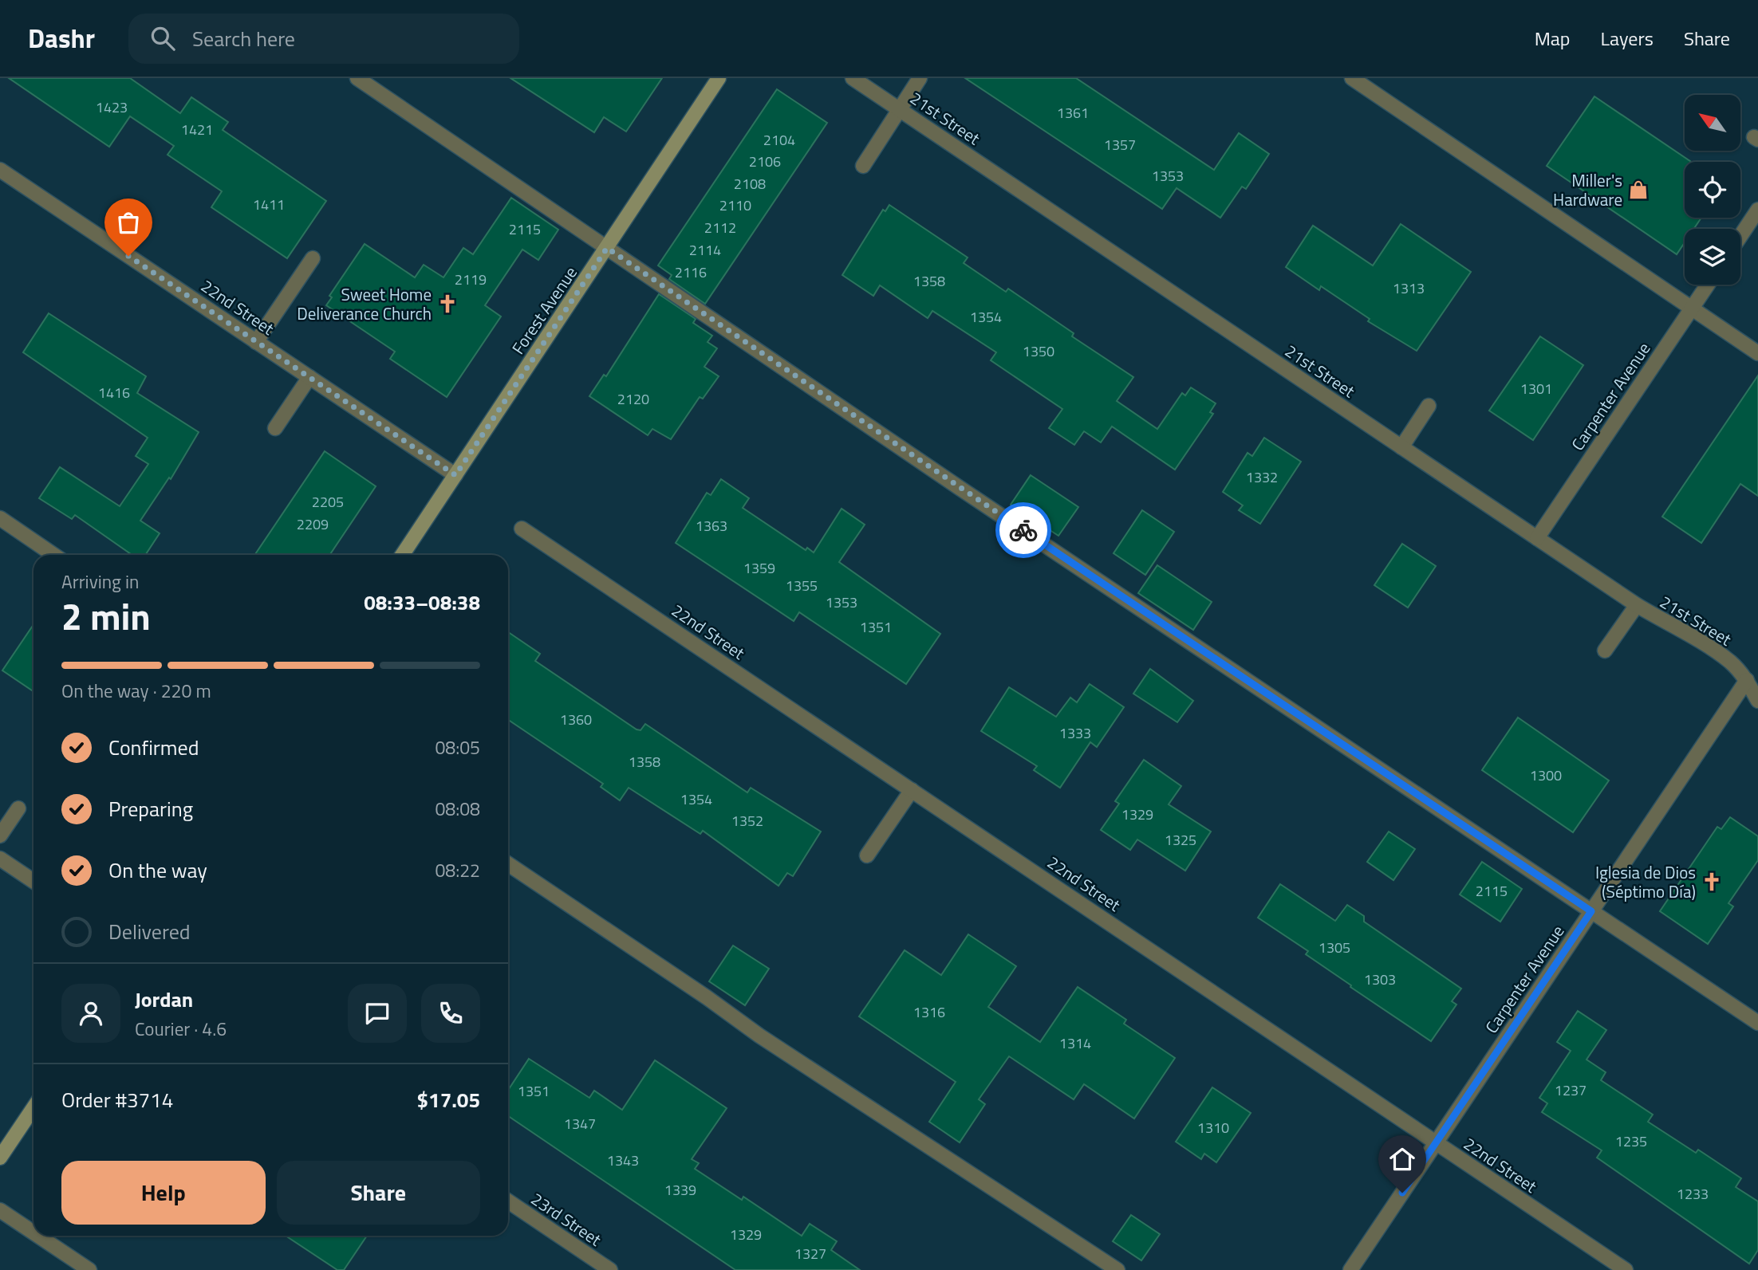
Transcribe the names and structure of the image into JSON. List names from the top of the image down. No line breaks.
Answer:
{"streets":{"main road":["Forest Avenue"],"street":["21st Street","22nd Street","Carpenter Avenue","23rd Street"]},"crossings":[["21st Street","Carpenter Avenue"],["22nd Street","Forest Avenue"],["22nd Street","Carpenter Avenue"]],"places":{"shop":["Miller's Hardware"],"church":["Sweet Home Deliverance Church","Iglesia de Dios (Séptimo Día)"]},"house_numbers":["1423","1361","1421","2104","1357","2106","1353","2108","1411","2110","2112","2115","2114","2116","2119","1358","1313","1354","1350","1301","1416","2120","1332","2205","2209","1363","1359","1355","1353","1351","1360","1333","1358","1300","1354","1329","1352","1325","2115","1305","1303","1316","1314","1237","1351","1347","1310","1235","1343","1339","1233","1329","1327"],"north":"top left","page":{"header":"Dashr","search":"Search here","nav":["Map","Layers","Share"],"heading":["2 min","Arriving in","08:33–08:38"],"panel":["Jordan","Courier · 4.6","Order #3714","$17.05"],"bar":"On the way · 220 m","list":[["Confirmed","08:05"],["Preparing","08:08"],["On the way","08:22"],"Delivered"],"buttons":["Help","Share"]}}
